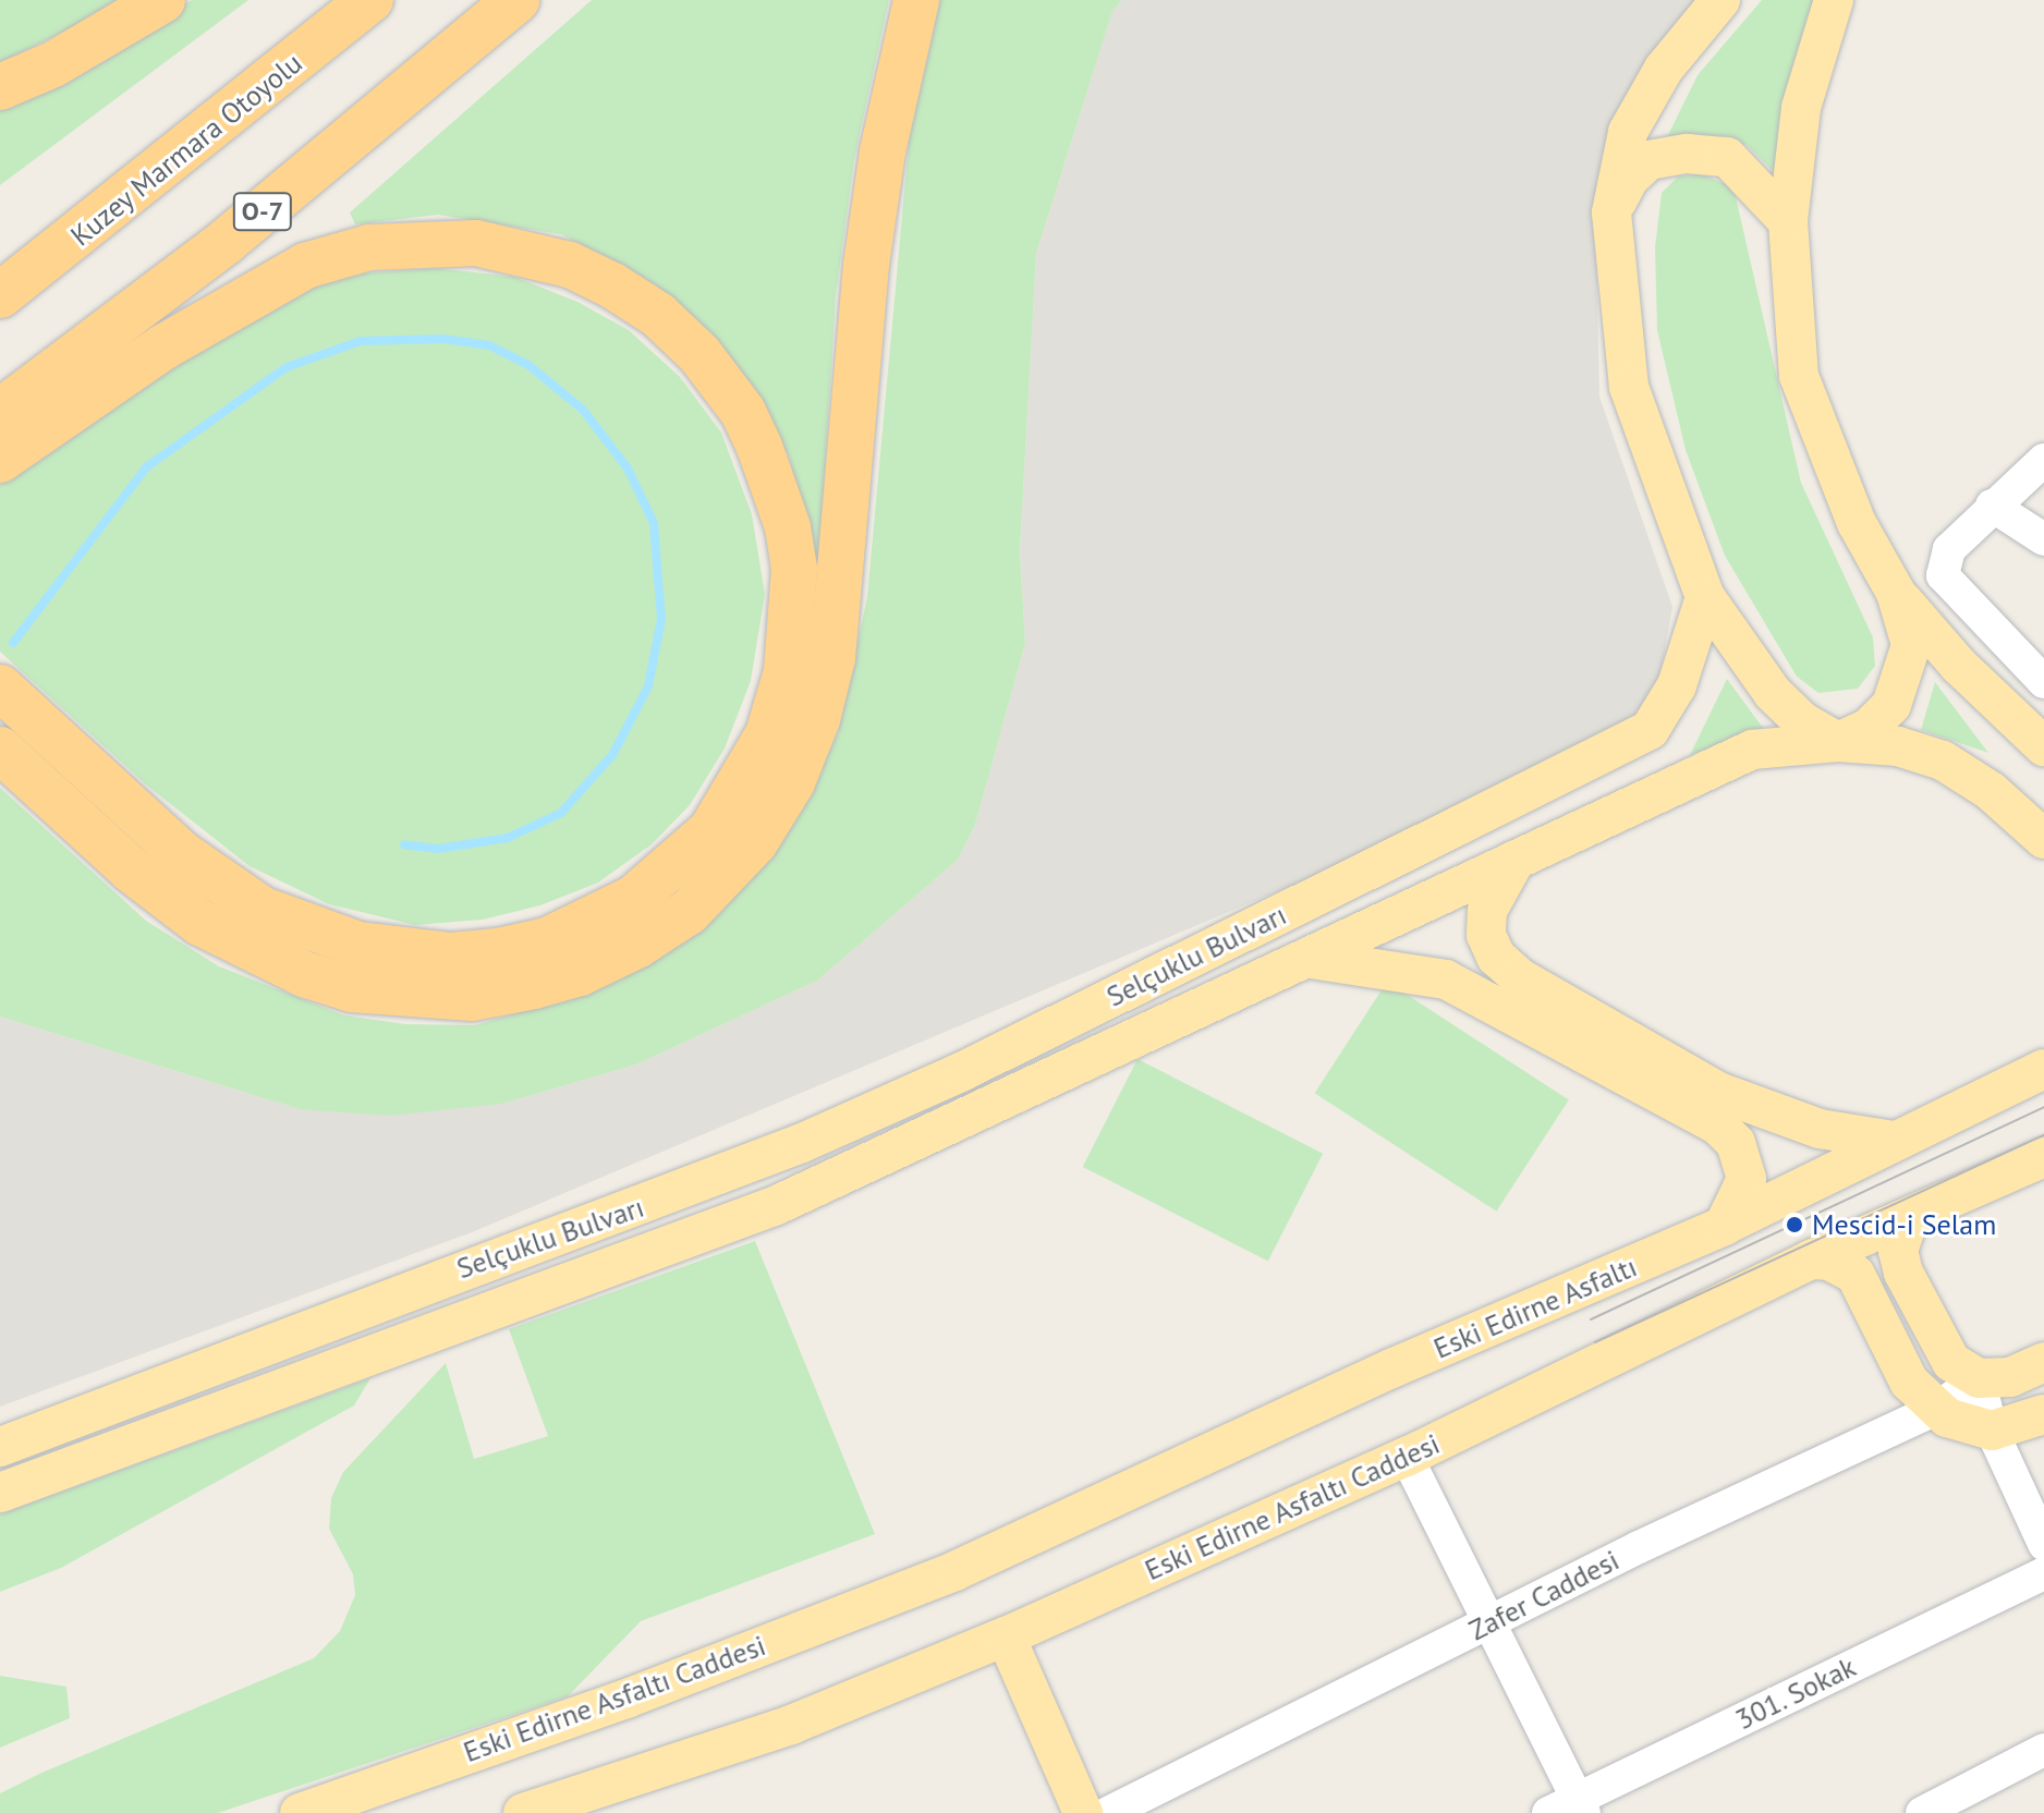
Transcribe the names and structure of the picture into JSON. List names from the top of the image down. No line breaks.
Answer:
{"streets":{"highway":["Kuzey Marmara Otoyolu","O-7"],"main road":["Selçuklu Bulvarı","Eski Edirne Asfaltı","Eski Edirne Asfaltı Caddesi"],"street":["Zafer Caddesi","301. Sokak"]},"crossings":[["Eski Edirne Asfaltı","Eski Edirne Asfaltı Caddesi"]],"places":["Mescid-i Selam"]}
